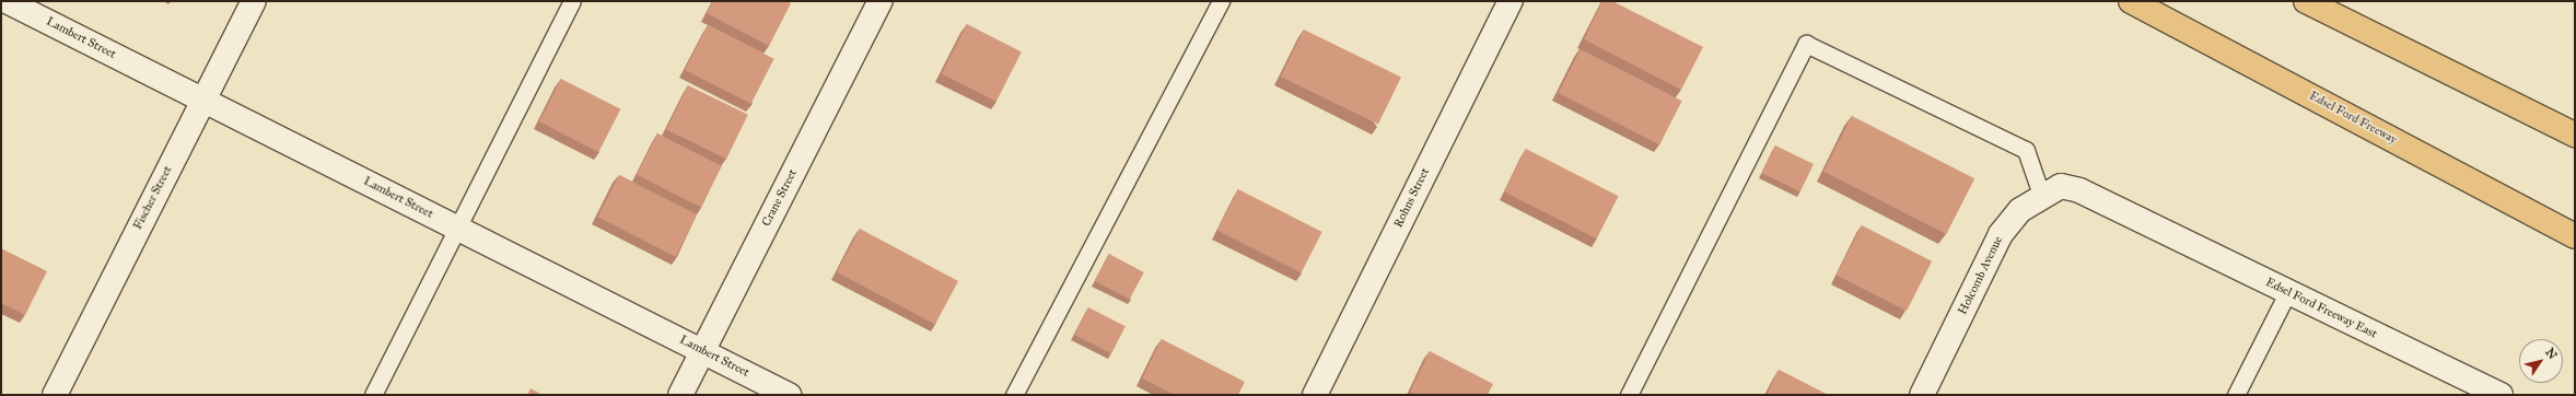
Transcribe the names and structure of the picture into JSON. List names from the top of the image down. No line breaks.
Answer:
{"streets":{"highway":["Edsel Ford Freeway"],"street":["Lambert Street","Fischer Street","Crane Street","Rohns Street","Holcomb Avenue","Edsel Ford Freeway East"]},"crossings":[["Lambert Street","Fischer Street"],["Lambert Street","Crane Street"],["Holcomb Avenue","Edsel Ford Freeway East"]],"north":"top right"}
